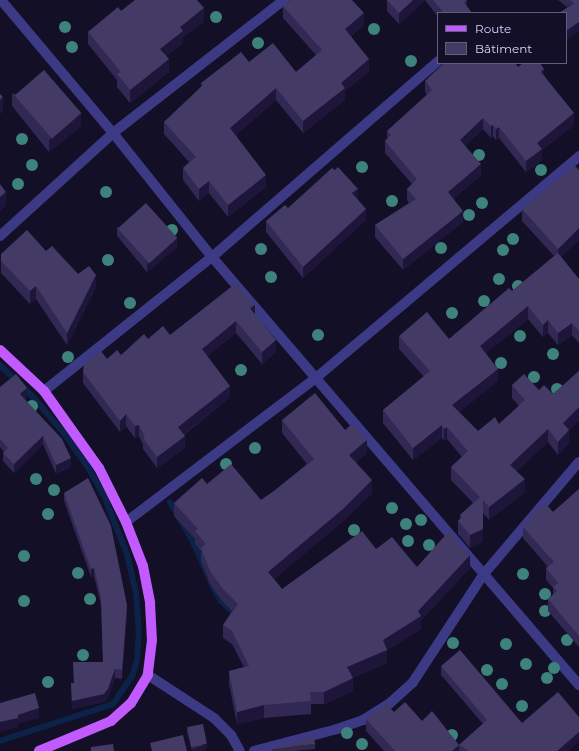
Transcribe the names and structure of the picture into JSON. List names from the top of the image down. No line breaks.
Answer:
{"legend":["Route","Bâtiment"]}
